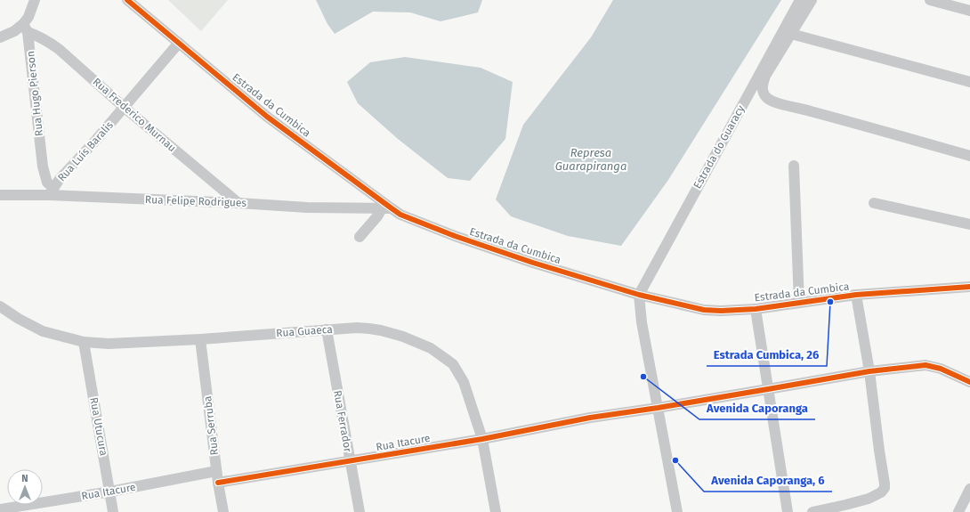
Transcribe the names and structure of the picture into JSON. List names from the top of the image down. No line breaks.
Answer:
{"streets":{"street":["Rua Hugo Pierson","Estrada da Cumbica","Rua Frederico Murnau","Estrada do Guaracy","Rua Luís Baralis","Rua Felipe Rodrigues","Rua Guaeca","Rua Ferrador","Rua Serruba","Rua Utucura","Rua Itacure"]},"crossings":[["Rua Hugo Pierson","Rua Frederico Murnau"],["Rua Hugo Pierson","Rua Luís Baralis"],["Rua Hugo Pierson","Rua Felipe Rodrigues"],["Estrada da Cumbica","Estrada do Guaracy"],["Estrada da Cumbica","Rua Luís Baralis"],["Estrada da Cumbica","Rua Felipe Rodrigues"],["Rua Frederico Murnau","Rua Luís Baralis"],["Rua Frederico Murnau","Rua Felipe Rodrigues"],["Rua Luís Baralis","Rua Felipe Rodrigues"],["Rua Guaeca","Rua Ferrador"],["Rua Guaeca","Rua Serruba"],["Rua Guaeca","Rua Utucura"],["Rua Guaeca","Rua Itacure"],["Rua Ferrador","Rua Itacure"],["Rua Serruba","Rua Itacure"],["Rua Utucura","Rua Itacure"]],"water":["Represa Guarapiranga"],"places":["Estrada Cumbica, 26","Avenida Caporanga","Avenida Caporanga, 6"],"north":"top"}
